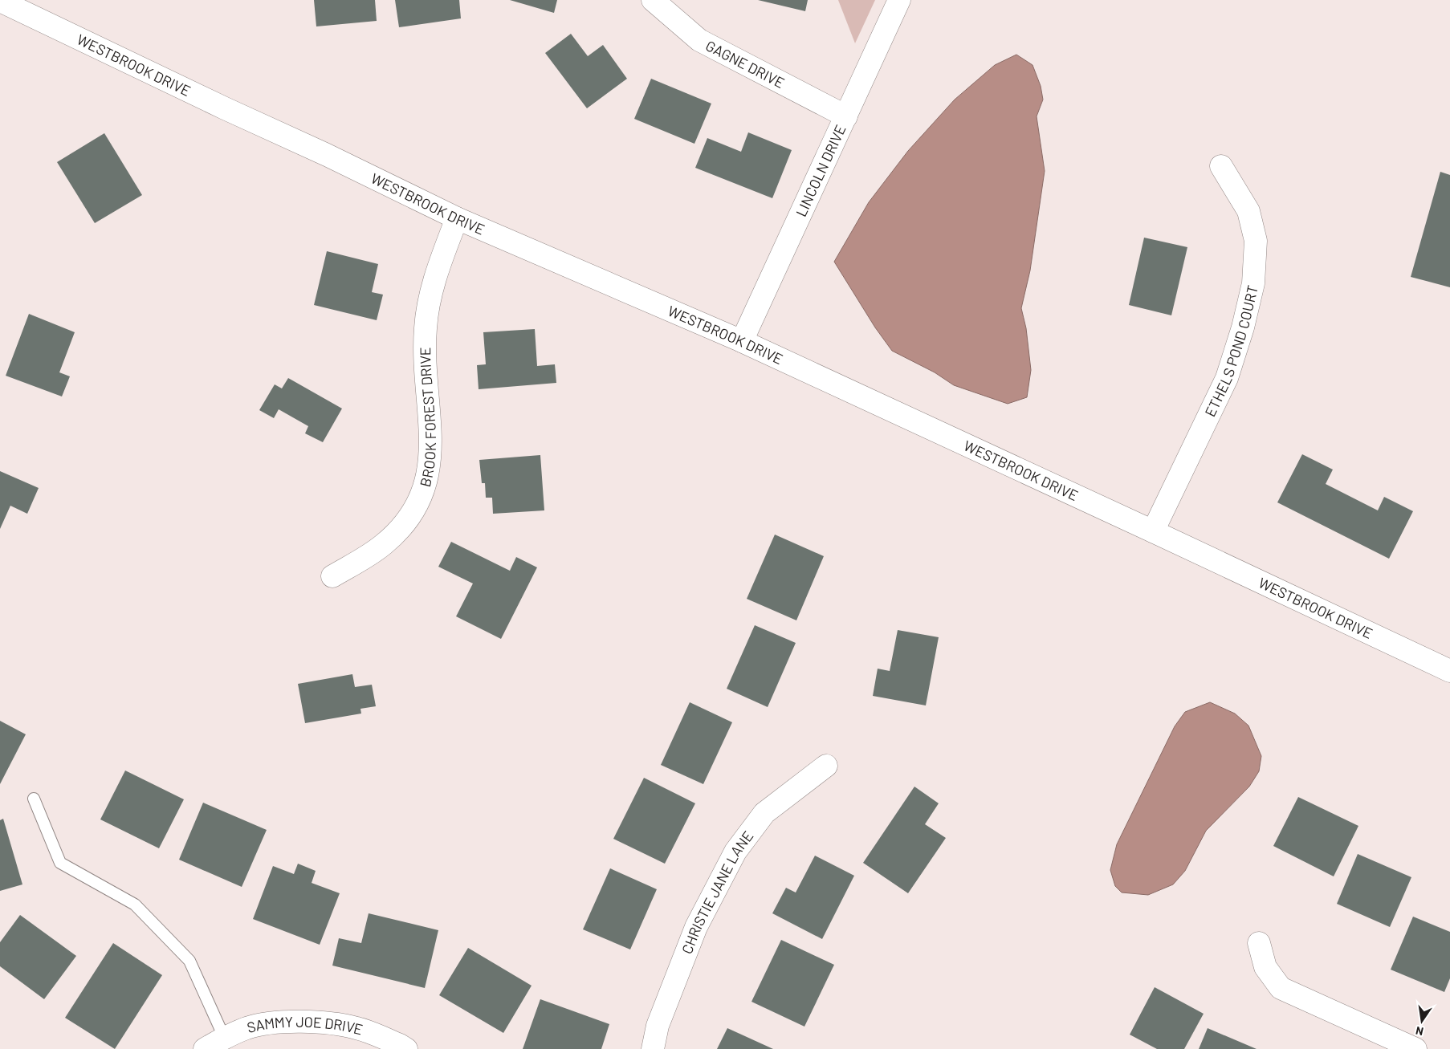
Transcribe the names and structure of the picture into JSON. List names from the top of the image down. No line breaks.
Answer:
{"streets":{"street":["GAGNE DRIVE","WESTBROOK DRIVE","LINCOLN DRIVE","ETHELS POND COURT","BROOK FOREST DRIVE","CHRISTIE JANE LANE","SAMMY JOE DRIVE"]},"crossings":[["GAGNE DRIVE","LINCOLN DRIVE"],["WESTBROOK DRIVE","LINCOLN DRIVE"],["WESTBROOK DRIVE","ETHELS POND COURT"],["WESTBROOK DRIVE","BROOK FOREST DRIVE"]],"north":"bottom"}
